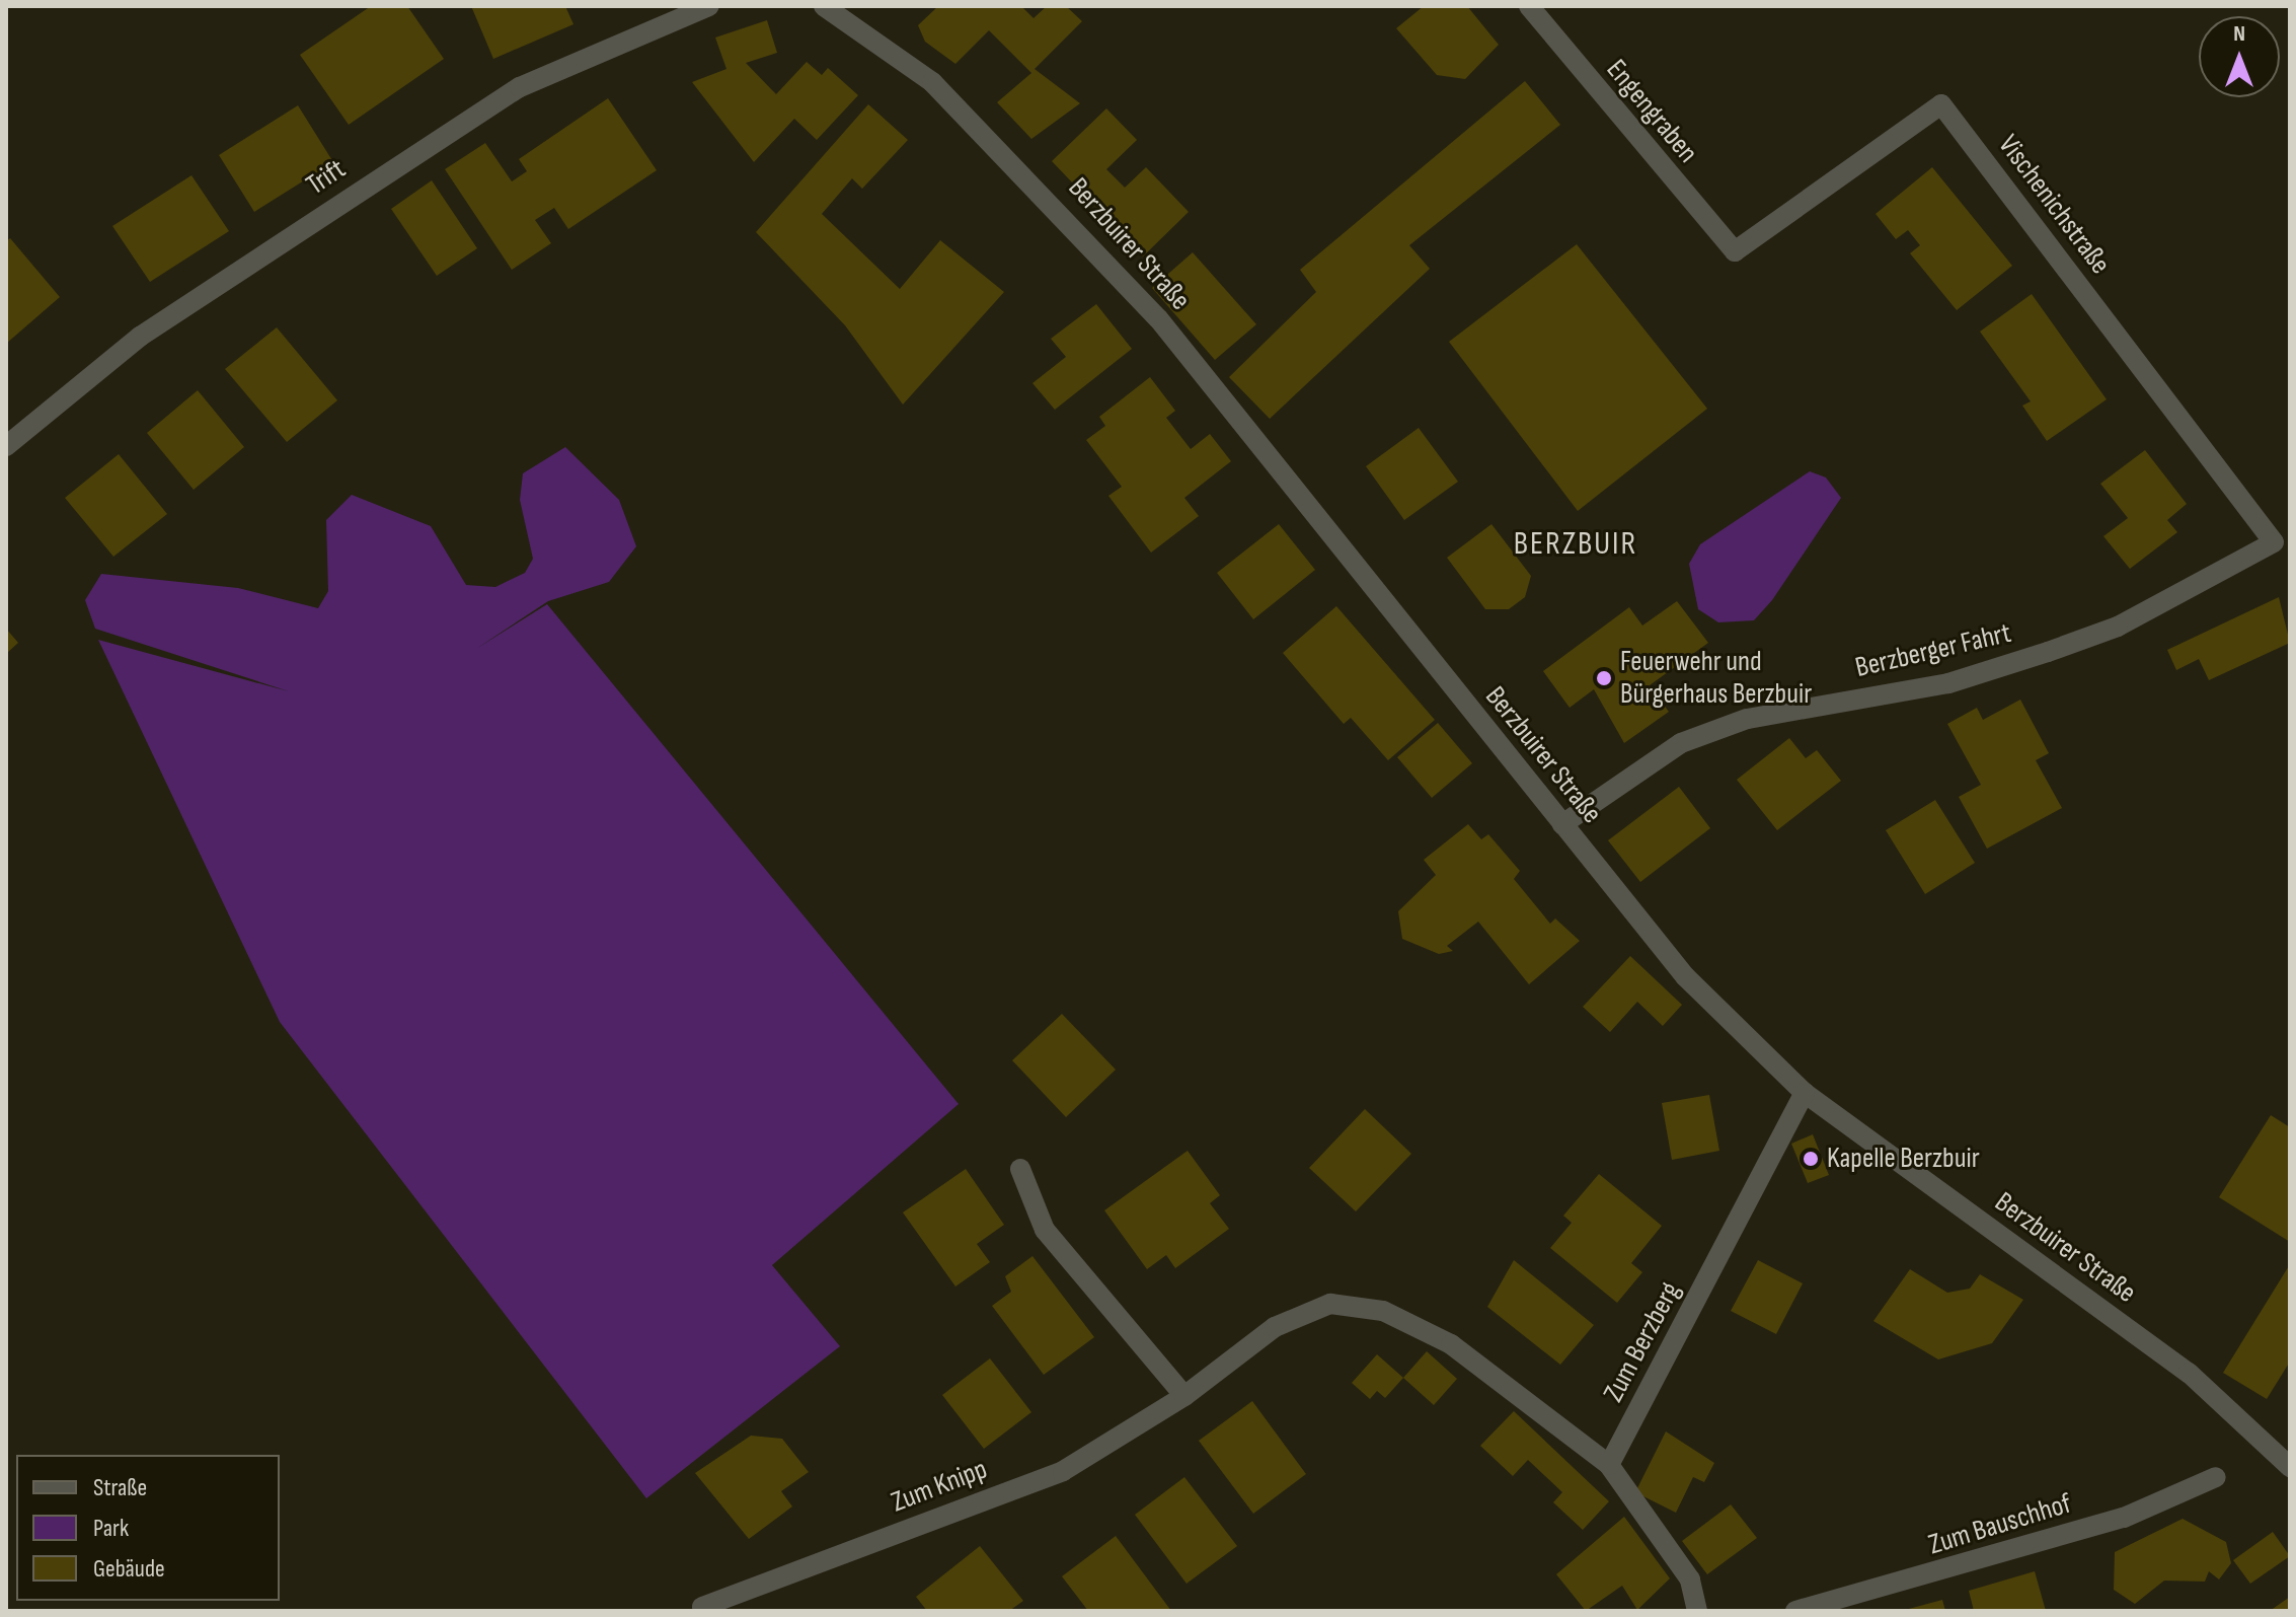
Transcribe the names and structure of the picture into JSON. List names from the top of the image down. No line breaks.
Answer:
{"streets":{"street":["Engengraben","Trift","Vischenichstraße","Berzbuirer Straße","Berzberger Fahrt","Zum Berzberg","Zum Knipp","Zum Bauschhof"]},"crossings":[["Engengraben","Vischenichstraße"],["Vischenichstraße","Berzberger Fahrt"],["Berzbuirer Straße","Berzberger Fahrt"],["Berzbuirer Straße","Zum Berzberg"],["Zum Berzberg","Zum Knipp"]],"districts":["BERZBUIR"],"places":["Feuerwehr und Bürgerhaus Berzbuir","Kapelle Berzbuir"],"legend":["Straße","Park","Gebäude"],"north":"top"}
